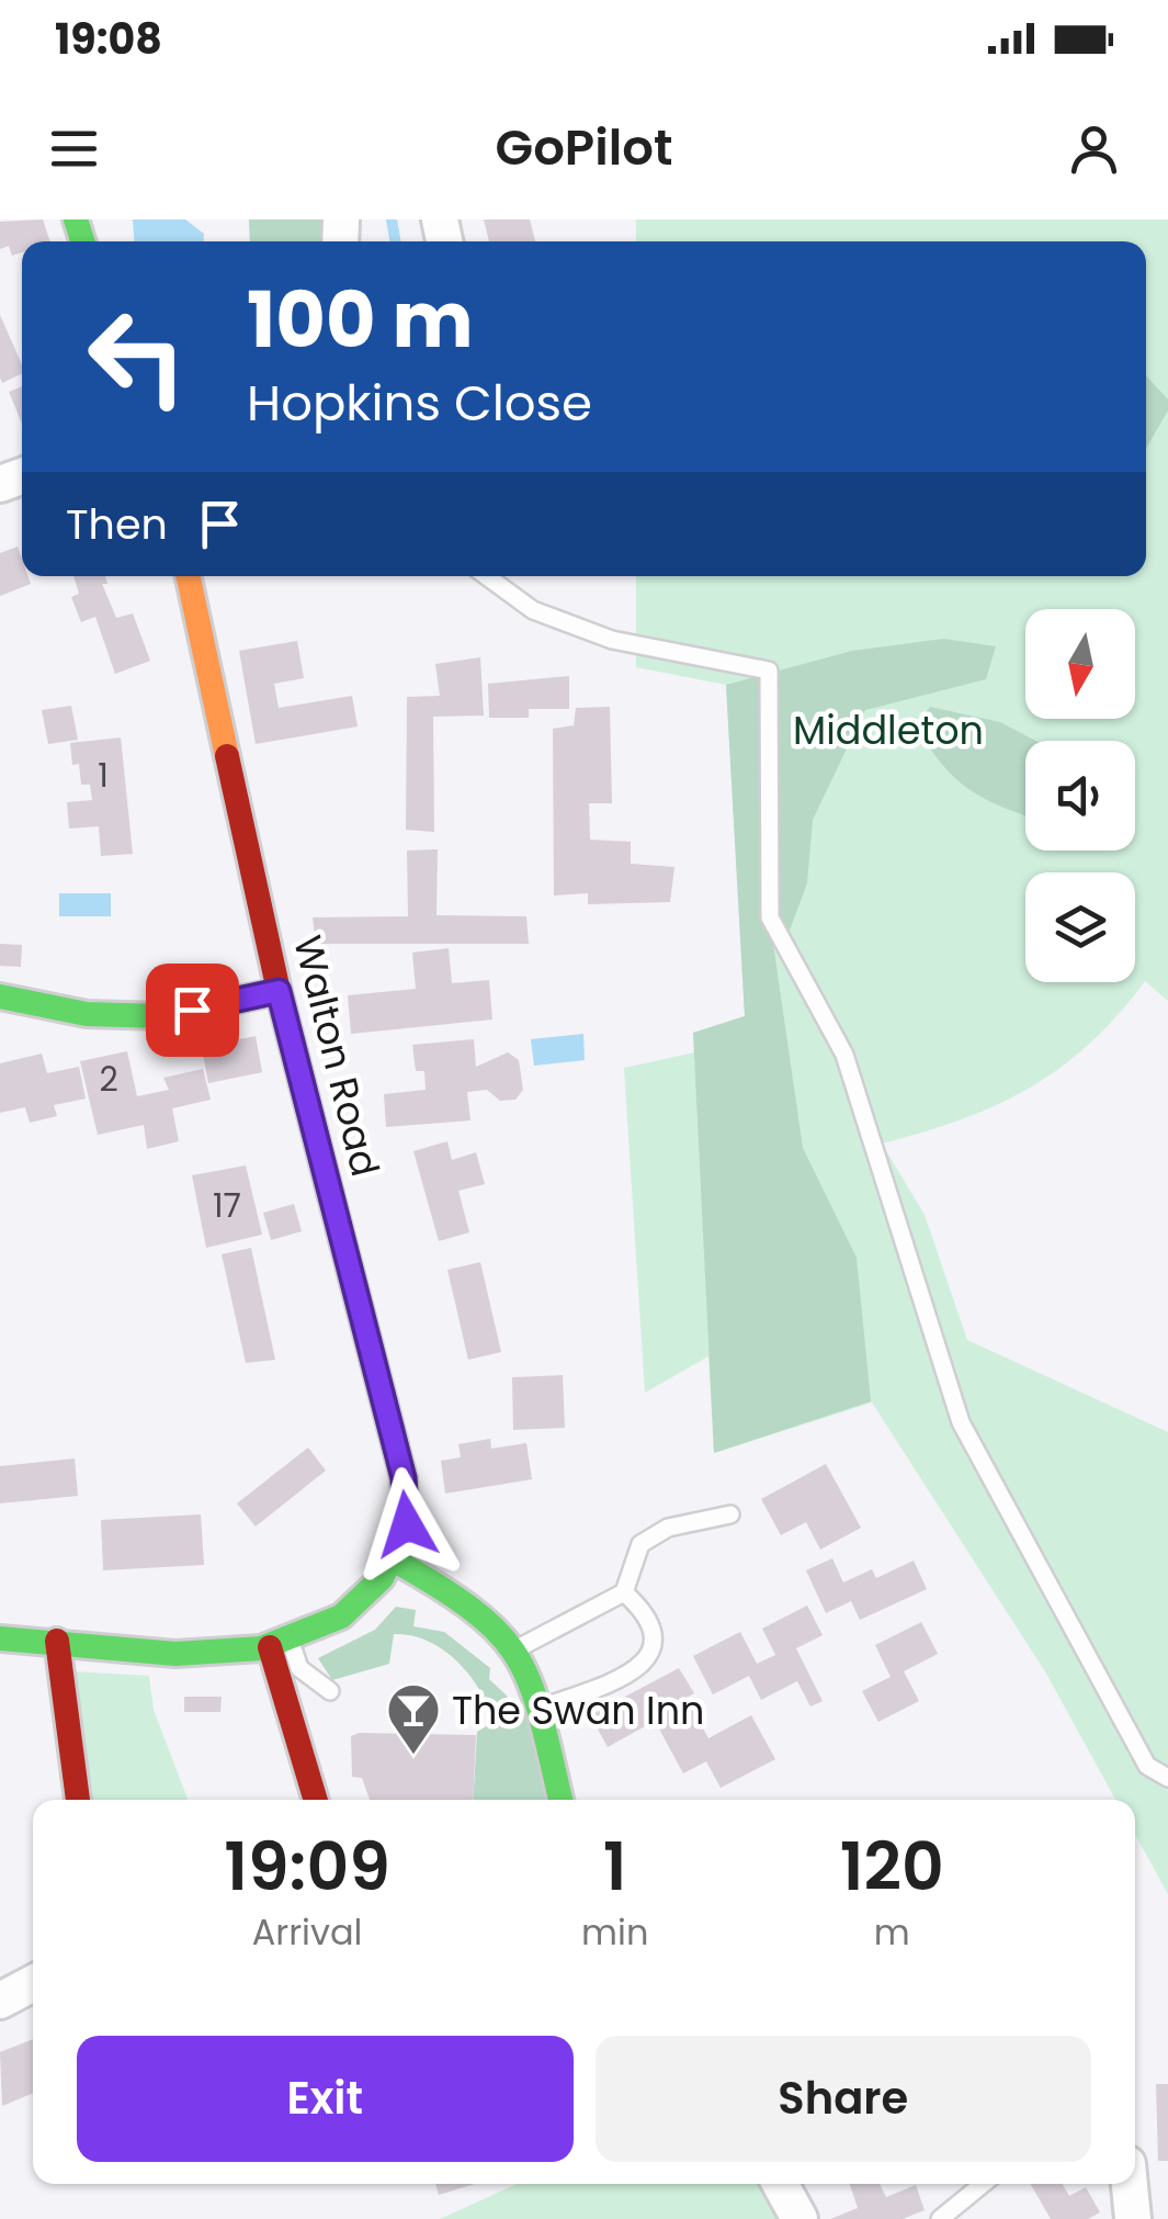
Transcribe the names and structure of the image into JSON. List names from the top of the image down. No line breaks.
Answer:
{"streets":{"street":["Walton Road"]},"parks":["Middleton"],"places":{"bar":["The Swan Inn"]},"house_numbers":["1","2","17"],"north":"bottom","page":{"status":"19:08","header":"GoPilot","turn":["100 m","Hopkins Close"],"then":"Then","eta":["19:09","Arrival","1","min","120","m"],"buttons":["Exit","Share"]}}
